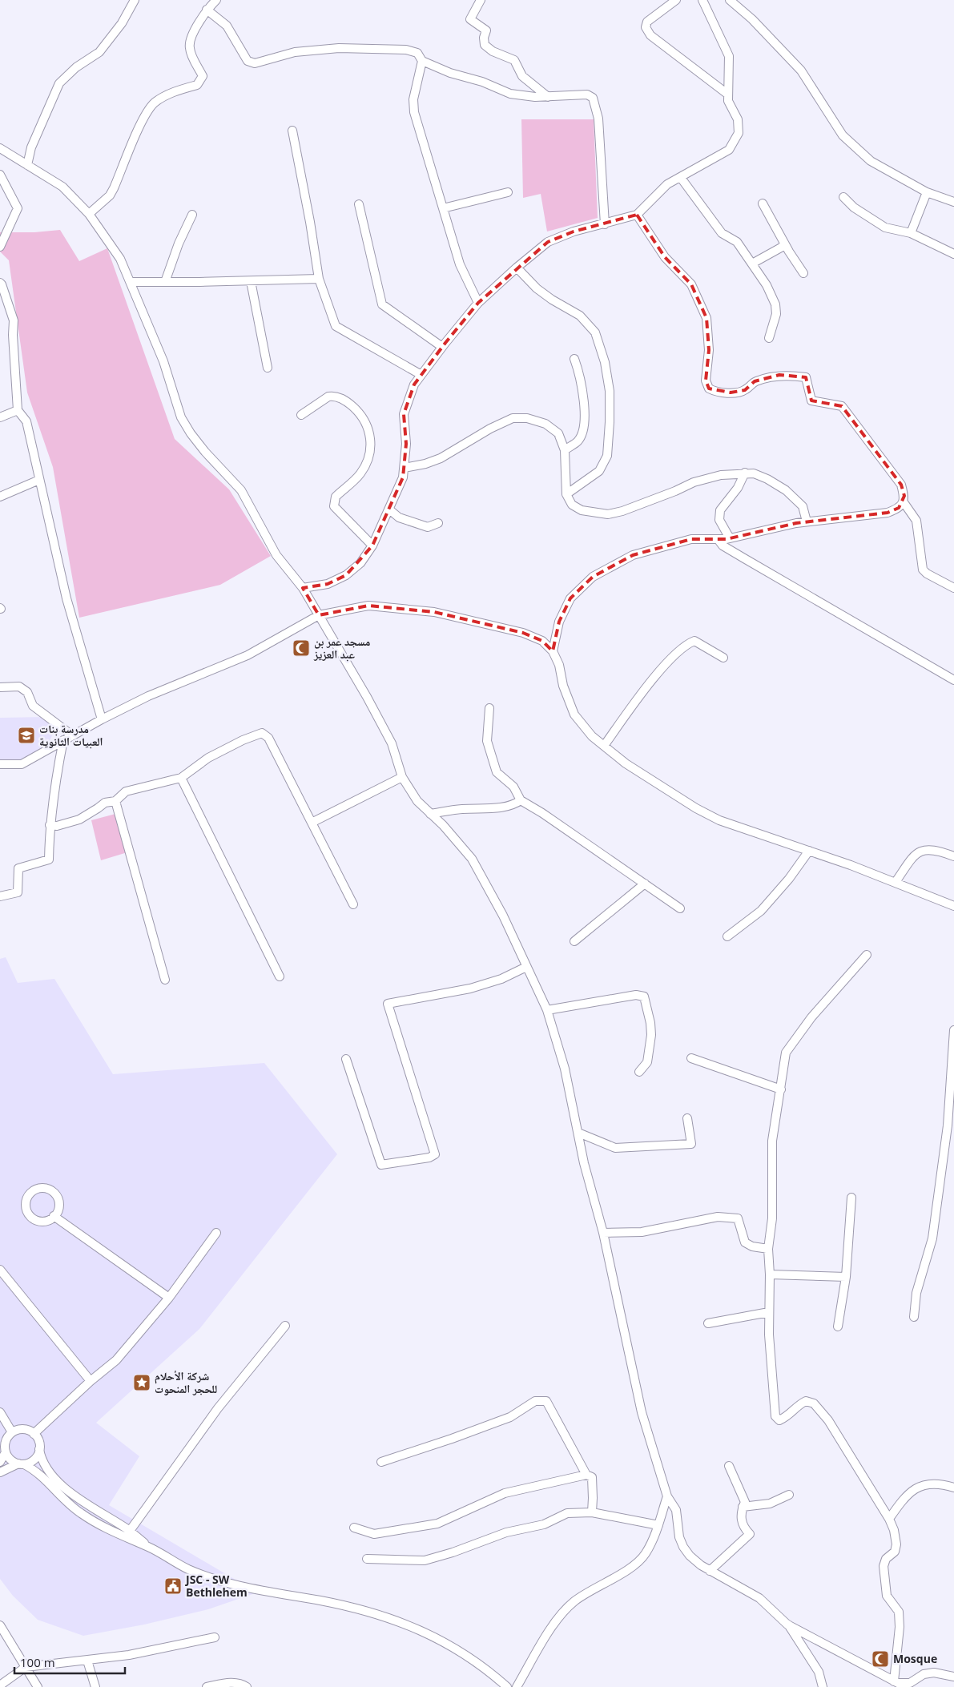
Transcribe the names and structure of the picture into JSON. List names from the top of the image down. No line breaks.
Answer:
{"places":{"mosque":["مسجد عمر بن عبد العزيز","Mosque"],"school or university":["مدرسة بنات العبيات الثانوية"],"place":["شركة الأحلام للحجر المنحوت"],"public building":["JSC - SW Bethlehem"]},"scale_bar":"100 m"}
